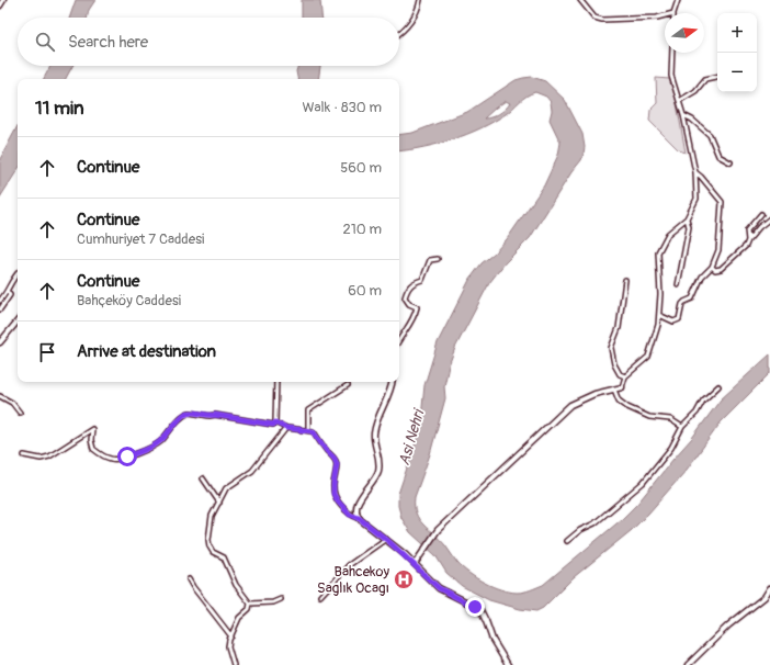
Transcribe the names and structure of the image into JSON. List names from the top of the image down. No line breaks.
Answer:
{"water":["Asi Nehri"],"places":{"hospital":["Bahcekoy Saglık Ocagı"]},"north":"right","page":{"map_buttons":["+","−"],"search":"Search here","heading":["11 min","Walk · 830 m"],"list":[["Continue","560 m"],["Continue","Cumhuriyet 7 Caddesi","210 m"],["Continue","Bahçeköy Caddesi","60 m"],"Arrive at destination"]}}
